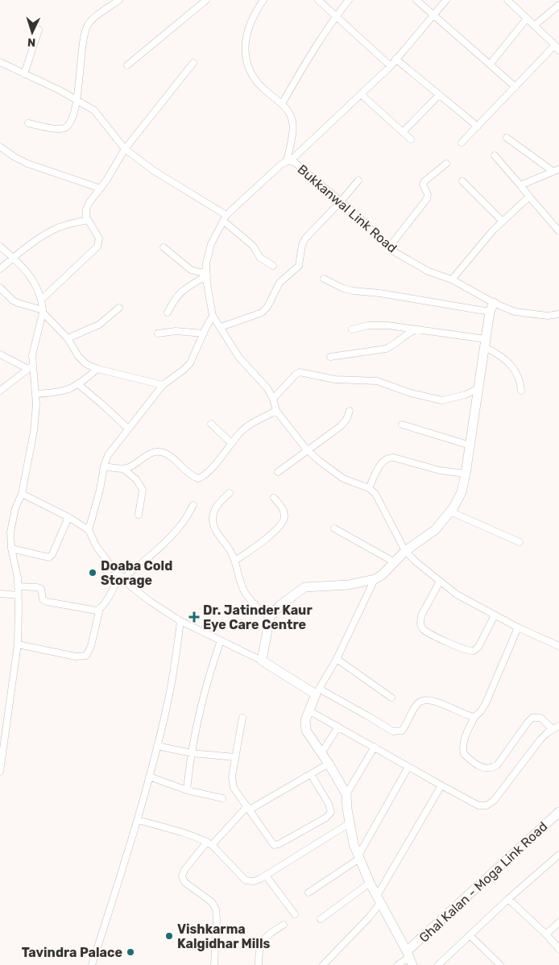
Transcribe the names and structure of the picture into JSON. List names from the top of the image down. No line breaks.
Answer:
{"streets":{"street":["Bukkanwal Link Road","Ghal Kalan - Moga Link Road"]},"places":{"other":["Doaba Cold Storage","Vishkarma Kalgidhar Mills","Tavindra Palace"],"health":["Dr. Jatinder Kaur Eye Care Centre"]},"north":"bottom"}
